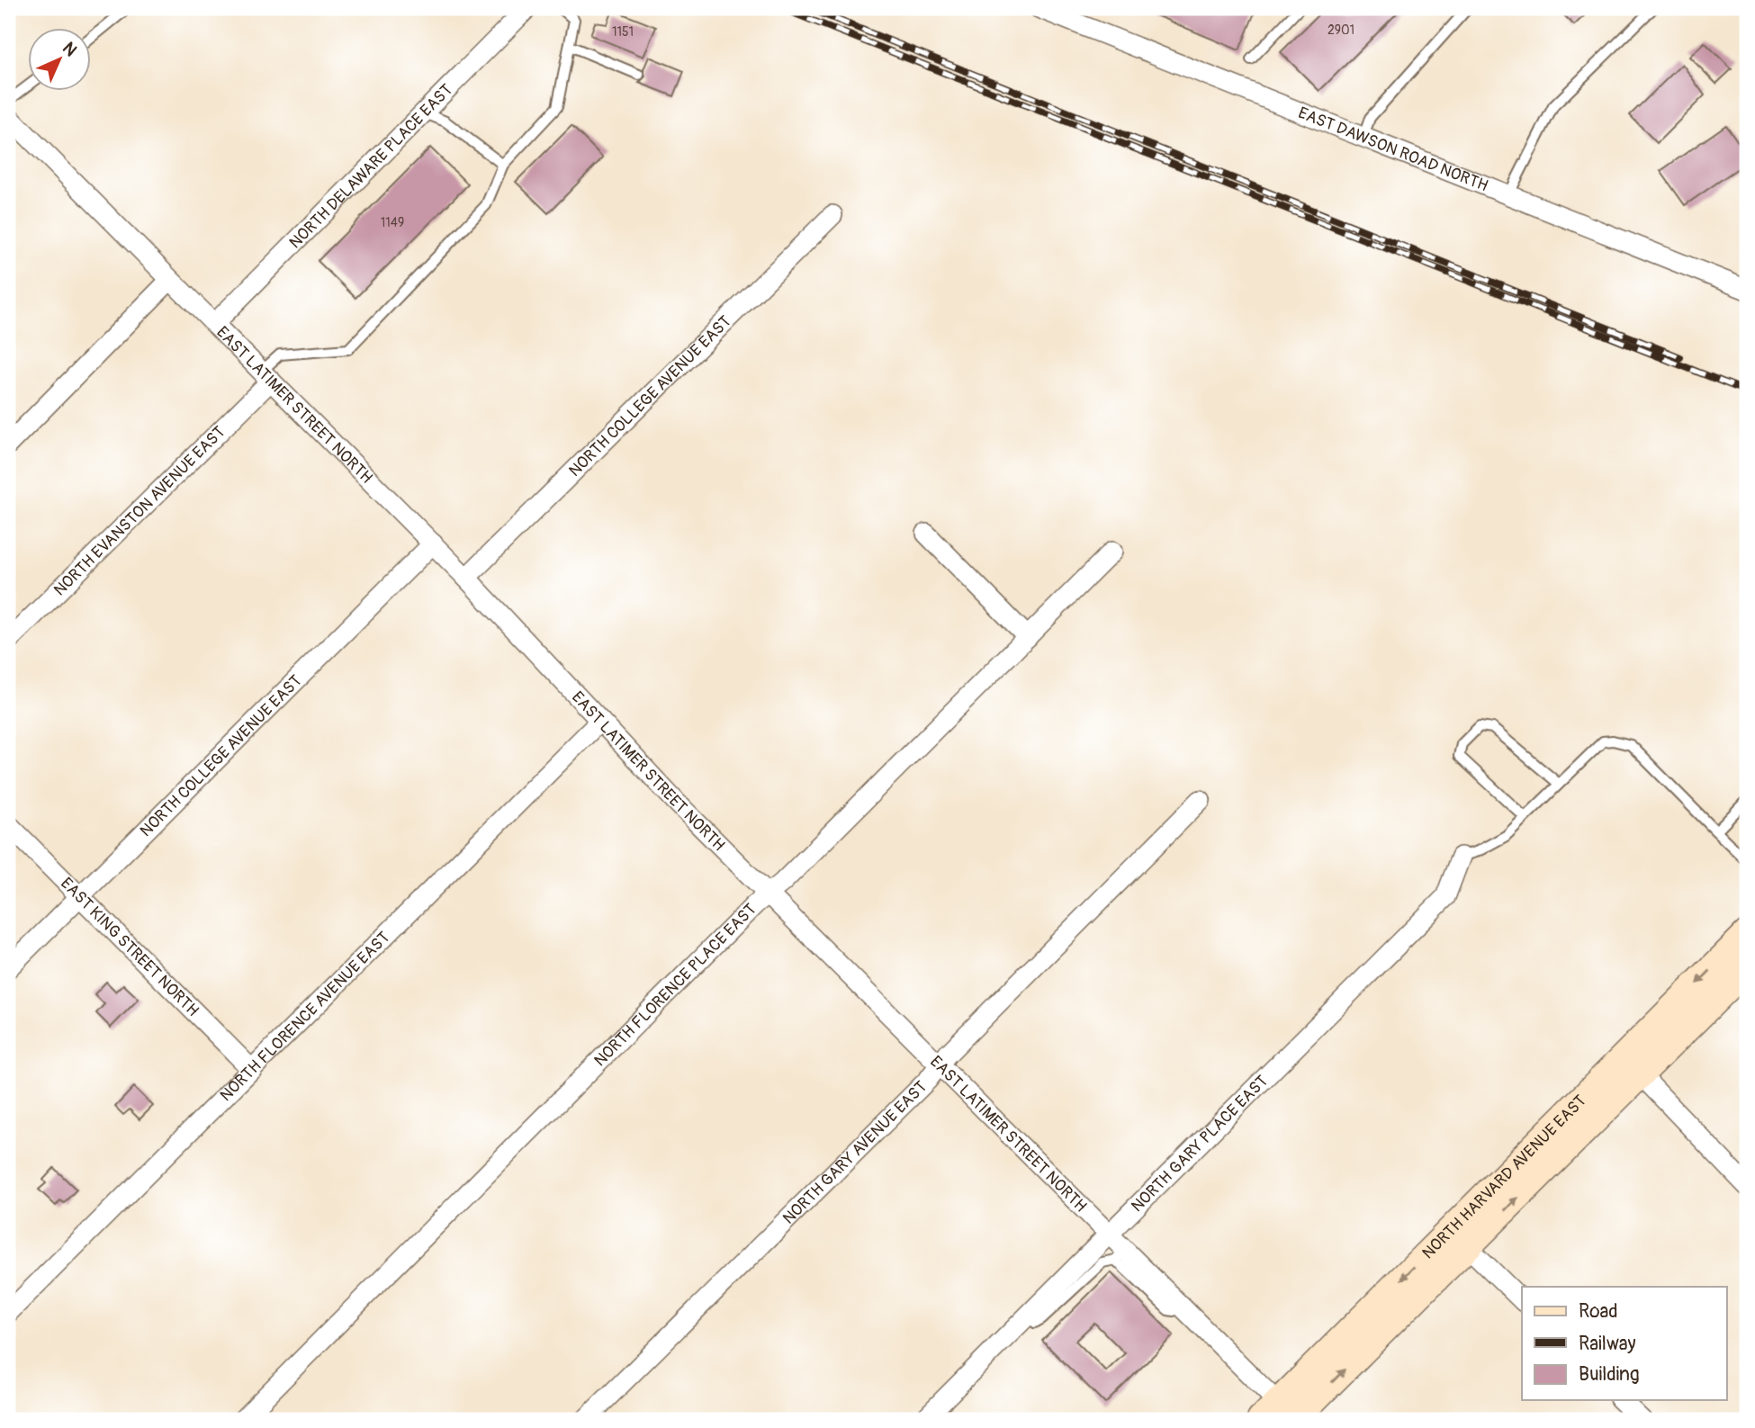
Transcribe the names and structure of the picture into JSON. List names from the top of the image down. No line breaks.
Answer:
{"streets":{"main road":["NORTH HARVARD AVENUE EAST"],"street":["EAST DAWSON ROAD NORTH","NORTH DELAWARE PLACE EAST","NORTH COLLEGE AVENUE EAST","EAST LATIMER STREET NORTH","NORTH EVANSTON AVENUE EAST","EAST KING STREET NORTH","NORTH FLORENCE PLACE EAST","NORTH FLORENCE AVENUE EAST","NORTH GARY PLACE EAST","NORTH GARY AVENUE EAST"]},"crossings":[["NORTH DELAWARE PLACE EAST","EAST LATIMER STREET NORTH"],["NORTH COLLEGE AVENUE EAST","EAST LATIMER STREET NORTH"],["NORTH COLLEGE AVENUE EAST","EAST KING STREET NORTH"],["EAST LATIMER STREET NORTH","NORTH EVANSTON AVENUE EAST"],["EAST LATIMER STREET NORTH","NORTH FLORENCE PLACE EAST"],["EAST LATIMER STREET NORTH","NORTH FLORENCE AVENUE EAST"],["EAST LATIMER STREET NORTH","NORTH GARY PLACE EAST"],["EAST LATIMER STREET NORTH","NORTH GARY AVENUE EAST"],["EAST LATIMER STREET NORTH","NORTH HARVARD AVENUE EAST"],["EAST KING STREET NORTH","NORTH FLORENCE AVENUE EAST"]],"house_numbers":["2901","1151","1149"],"legend":["Road","Railway","Building"],"north":"top right"}
